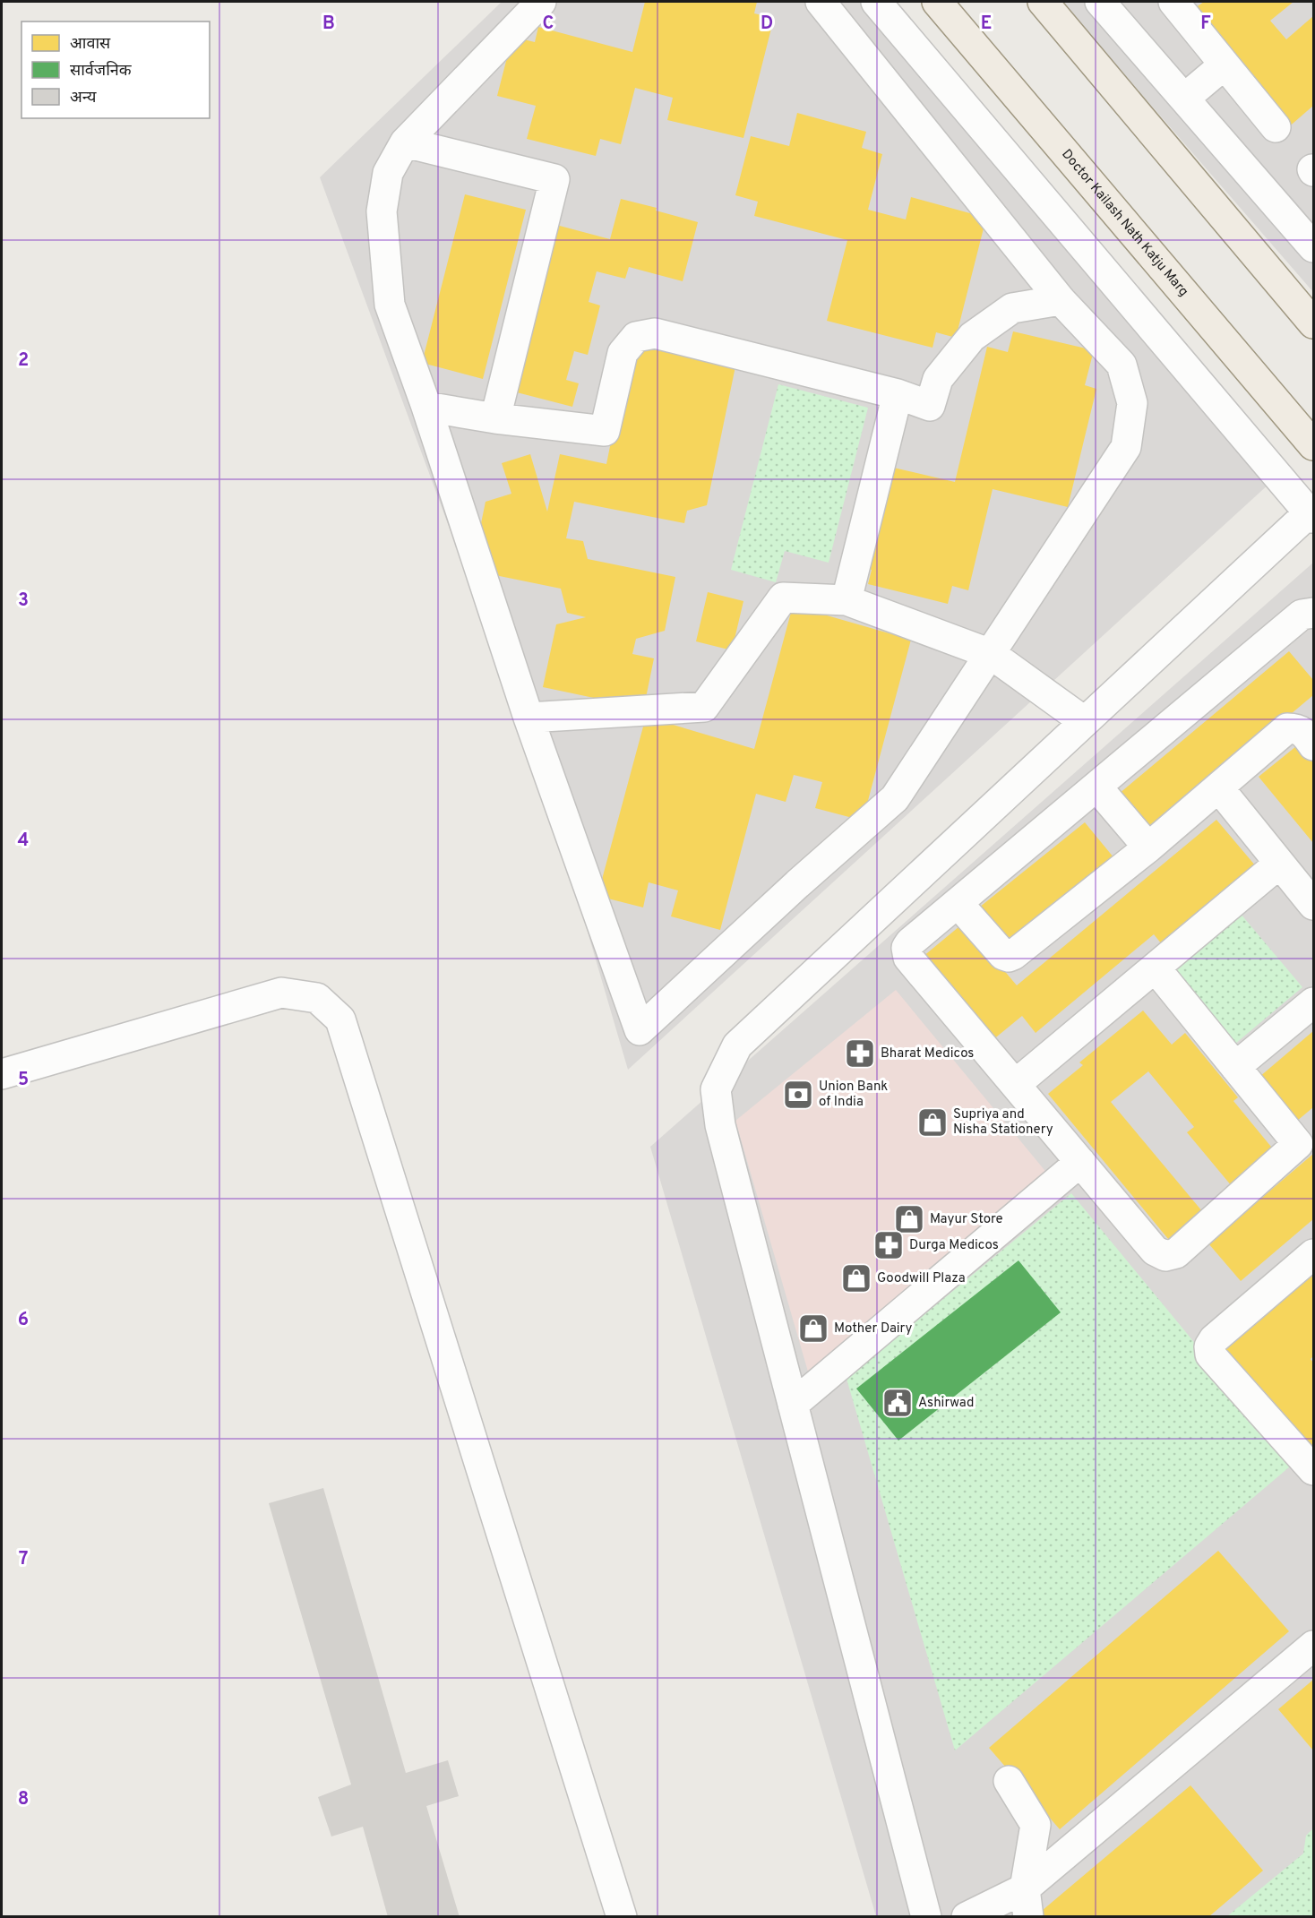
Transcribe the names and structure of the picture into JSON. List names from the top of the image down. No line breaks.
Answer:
{"streets":{"main road":["Doctor Kailash Nath Katju Marg"]},"places":{"pharmacy":["Bharat Medicos","Durga Medicos"],"bank":["Union Bank of India"],"shop":["Supriya and Nisha Stationery","Mayur Store","Goodwill Plaza","Mother Dairy"],"public building":["Ashirwad"]},"legend":["आवास","सार्वजनिक","अन्य"],"grid":{"columns":["B","C","D","E","F"],"rows":["2","3","4","5","6","7","8"]}}
